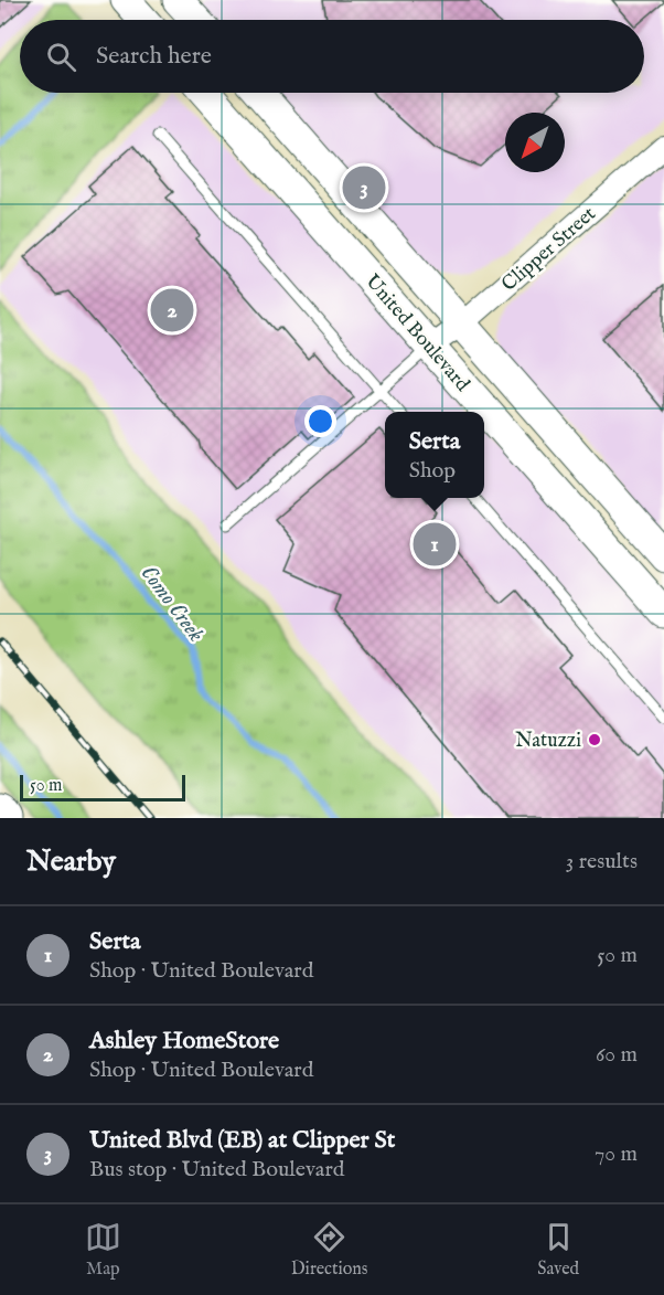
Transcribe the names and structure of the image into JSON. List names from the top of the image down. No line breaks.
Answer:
{"streets":{"main road":["United Boulevard"],"street":["Clipper Street"]},"crossings":[["Clipper Street","United Boulevard"]],"water":["Como Creek"],"places":["Natuzzi"],"scale_bar":"50 m","north":"bottom left","page":{"search":"Search here","pins":["3","2","1"],"popup":["Serta","Shop"],"scale":"50 m","heading":["Nearby","3 results"],"list":[{"mark":"1","name":"Serta","note":"Shop · United Boulevard","value":"50 m"},{"mark":"2","name":"Ashley HomeStore","note":"Shop · United Boulevard","value":"60 m"},{"mark":"3","name":"United Blvd (EB) at Clipper St","note":"Bus stop · United Boulevard","value":"70 m"}],"nav":["Map","Directions","Saved"]}}
